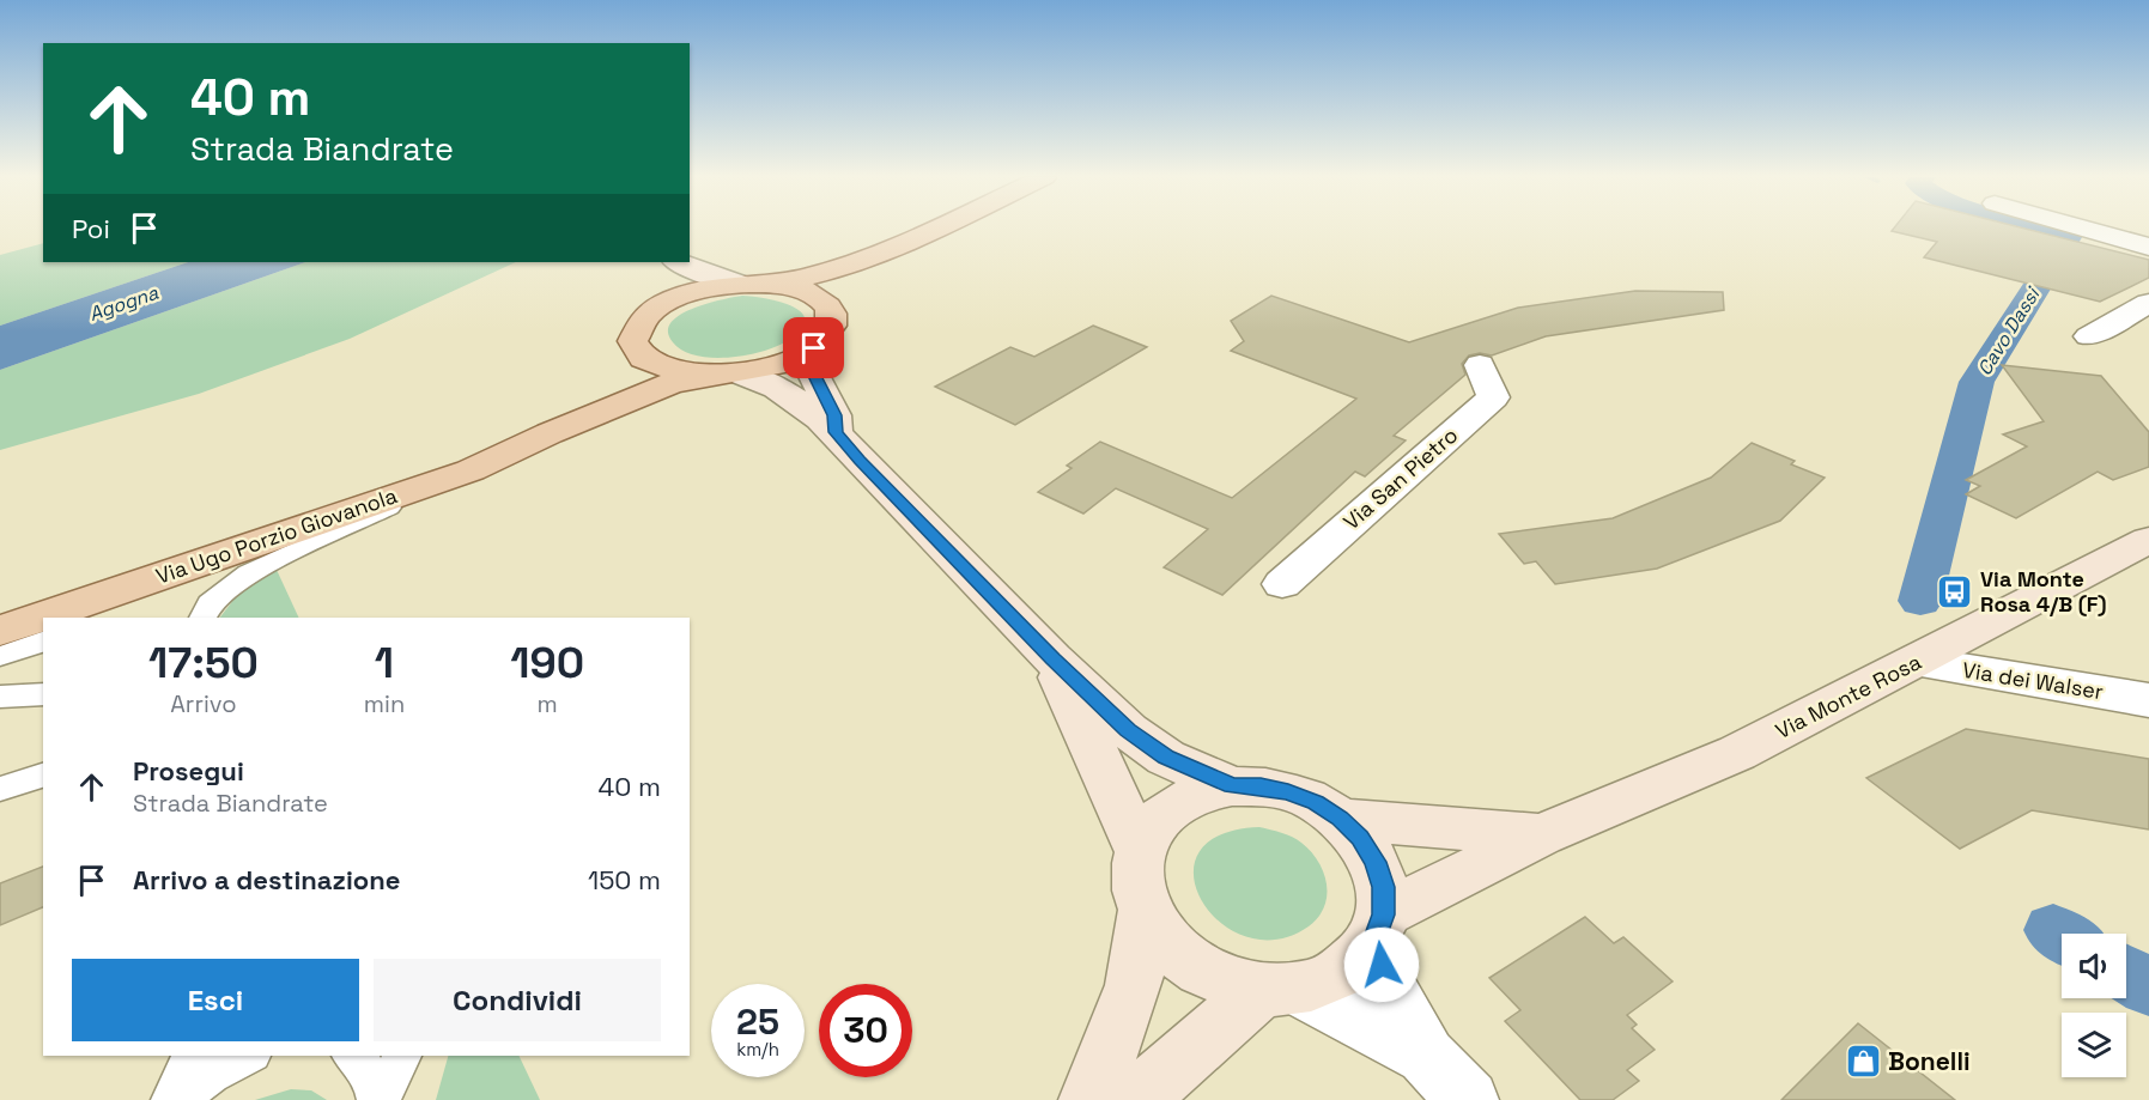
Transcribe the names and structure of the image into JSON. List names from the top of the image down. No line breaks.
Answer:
{"streets":{"main road":["Via Ugo Porzio Giovanola","Via Monte Rosa"],"street":["Via San Pietro","Via dei Walser"]},"crossings":[["Via dei Walser","Via Monte Rosa"]],"water":["Agogna","Cavo Dassi"],"places":{"bus stop":["Via Monte Rosa 4/B (F)"],"shop":["Bonelli"]},"page":{"turn":["40 m","Strada Biandrate"],"then":"Poi","eta":["17:50","Arrivo","1","min","190","m"],"list":[{"name":"Prosegui","note":"Strada Biandrate","value":"40 m"},{"name":"Arrivo a destinazione","value":"150 m"}],"buttons":["Esci","Condividi"],"speed":"25 km/h","limit":"30"}}
